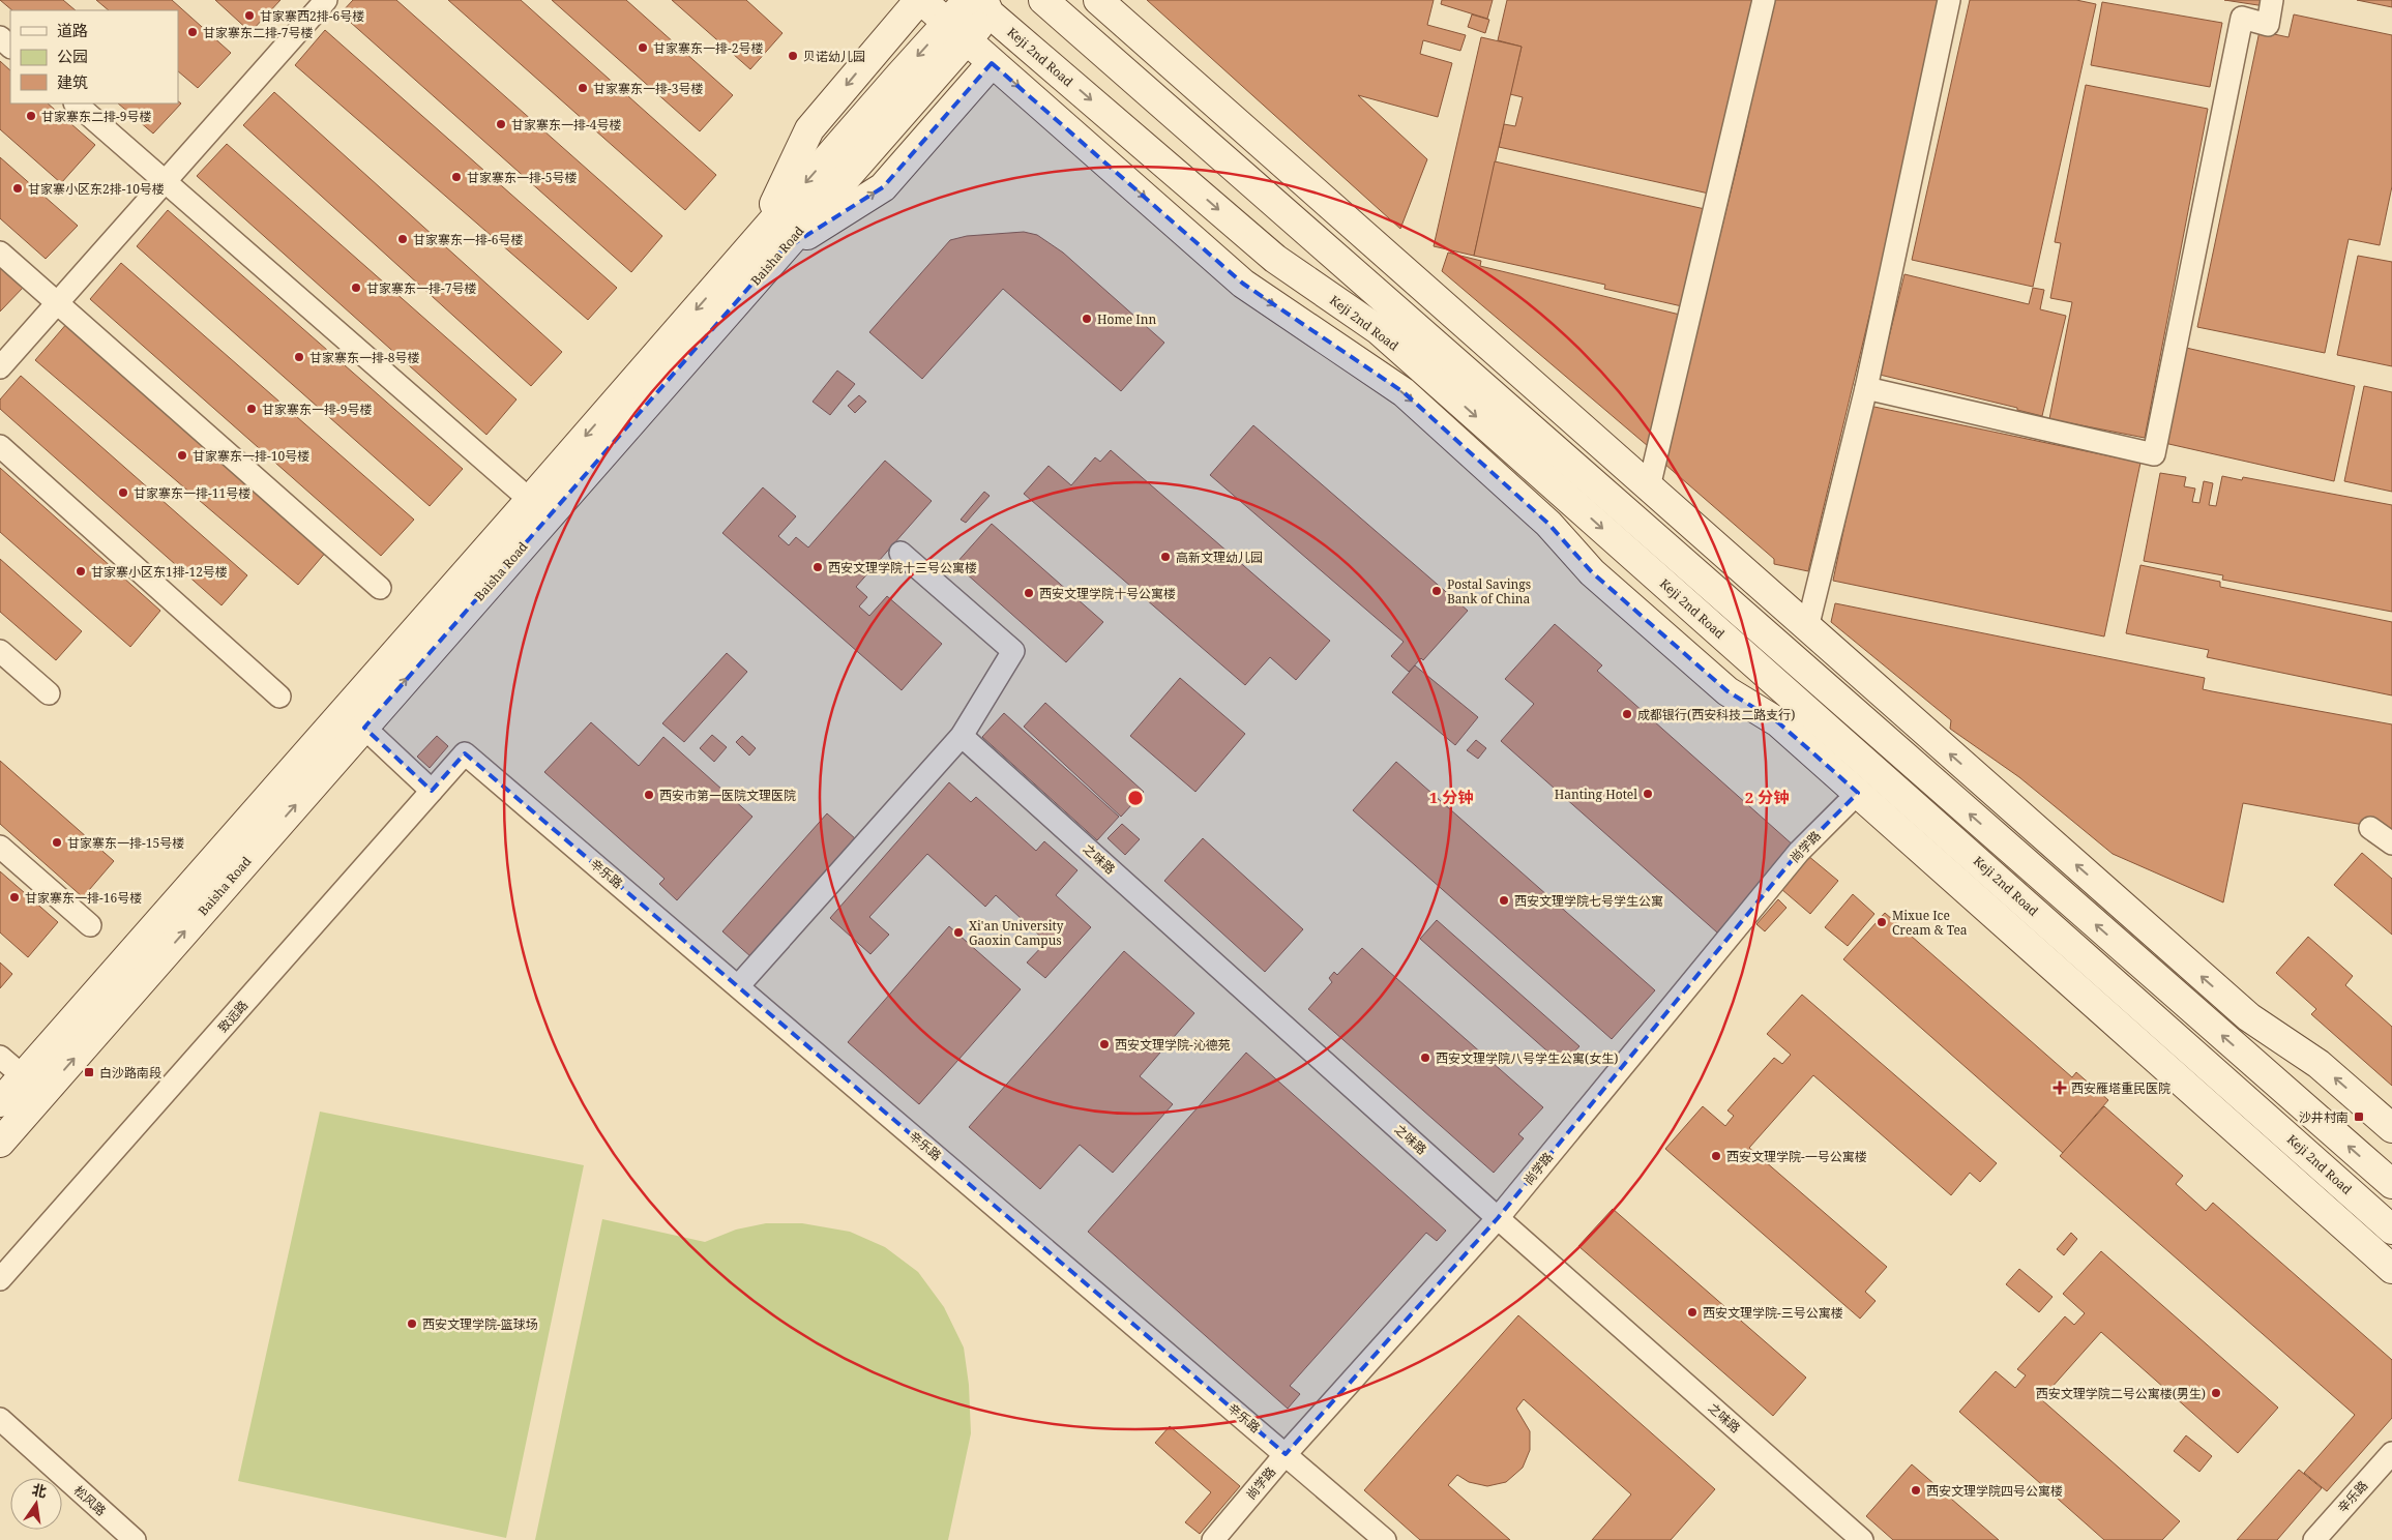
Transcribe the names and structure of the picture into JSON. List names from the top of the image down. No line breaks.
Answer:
{"streets":{"street":["Keji 2nd Road","Baisha Road","尚学路","之味路","辛乐路","致远路","松风路"]},"crossings":[["Keji 2nd Road","Baisha Road"],["尚学路","之味路"],["尚学路","辛乐路"],["辛乐路","致远路"]],"places":{"other":["甘家寨西2排-6号楼","甘家寨东二排-7号楼","甘家寨东一排-2号楼","贝诺幼儿园","甘家寨东一排-3号楼","甘家寨东二排-9号楼","甘家寨东一排-4号楼","甘家寨东一排-5号楼","甘家寨小区东2排-10号楼","甘家寨东一排-6号楼","甘家寨东一排-7号楼","Home Inn","甘家寨东一排-8号楼","甘家寨东一排-9号楼","甘家寨东一排-10号楼","甘家寨东一排-11号楼","高新文理幼儿园","西安文理学院十三号公寓楼","甘家寨小区东1排-12号楼","Postal Savings Bank of China","西安文理学院十号公寓楼","成都银行(西安科技二路支行)","Hanting Hotel","西安市第一医院文理医院","甘家寨东一排-15号楼","甘家寨东一排-16号楼","西安文理学院七号学生公寓","Mixue Ice Cream & Tea","Xi'an University Gaoxin Campus","西安文理学院-沁德苑","西安文理学院八号学生公寓(女生)","西安文理学院-一号公寓楼","西安文理学院-三号公寓楼","西安文理学院-篮球场","西安文理学院二号公寓楼(男生)","西安文理学院四号公寓楼"],"transit":["白沙路南段","沙井村南"],"health":["西安雁塔重民医院"]},"legend":["道路","公园","建筑"],"north":"top","rings":["1 分钟","2 分钟"]}
